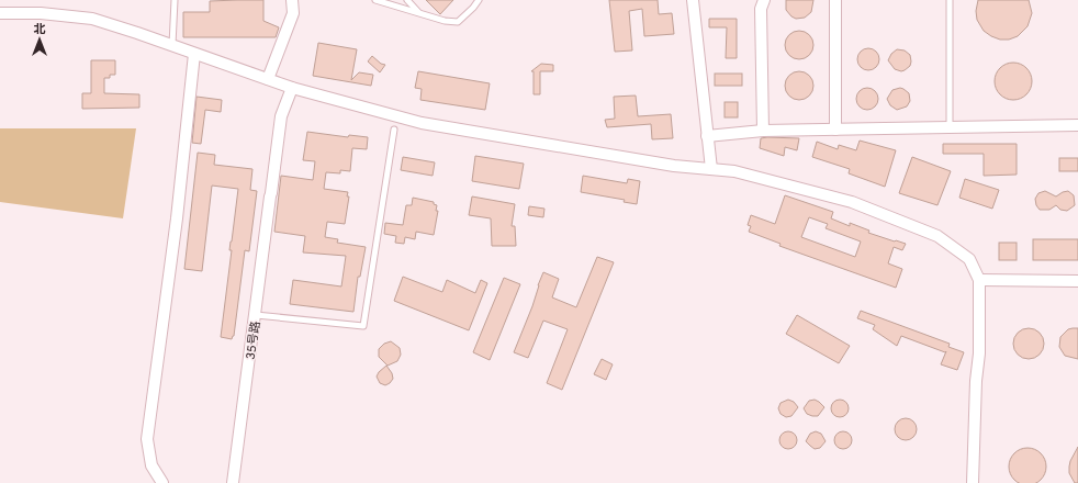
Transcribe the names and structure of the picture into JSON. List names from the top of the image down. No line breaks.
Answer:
{"streets":{"street":["35号路"]},"north":"top"}
